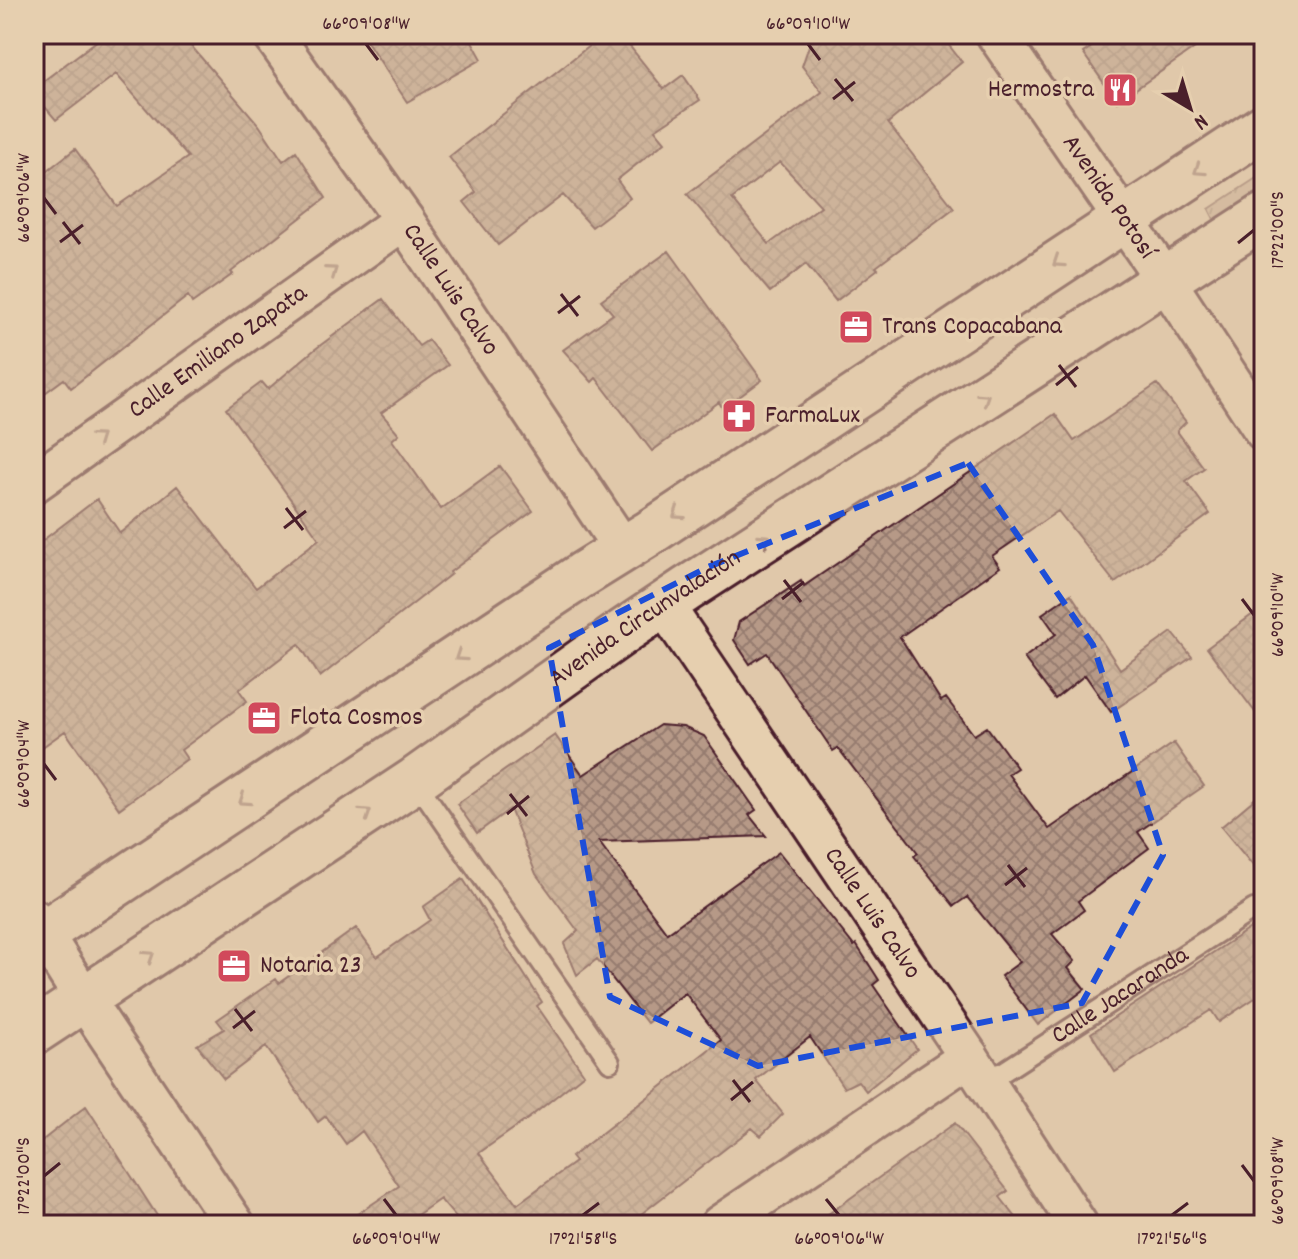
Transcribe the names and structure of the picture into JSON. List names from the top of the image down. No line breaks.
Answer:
{"streets":{"highway":["Avenida Circunvalación"],"street":["Avenida Potosí","Calle Luis Calvo","Calle Emiliano Zapata","Calle Jacaranda"]},"crossings":[["Avenida Potosí","Avenida Circunvalación"],["Calle Luis Calvo","Calle Emiliano Zapata"],["Calle Luis Calvo","Avenida Circunvalación"],["Calle Luis Calvo","Calle Jacaranda"]],"one_way":["Calle Emiliano Zapata"],"places":{"restaurant":["Hermostra"],"office":["Trans Copacabana","Flota Cosmos","Notaria 23"],"pharmacy":["FarmaLux"]},"north":"bottom right","coordinates":["66°09'08\"W","66°09'10\"W","66°09'06\"W","17°22'00\"S","66°09'04\"W","17°21'58\"S","17°21'56\"S"]}
